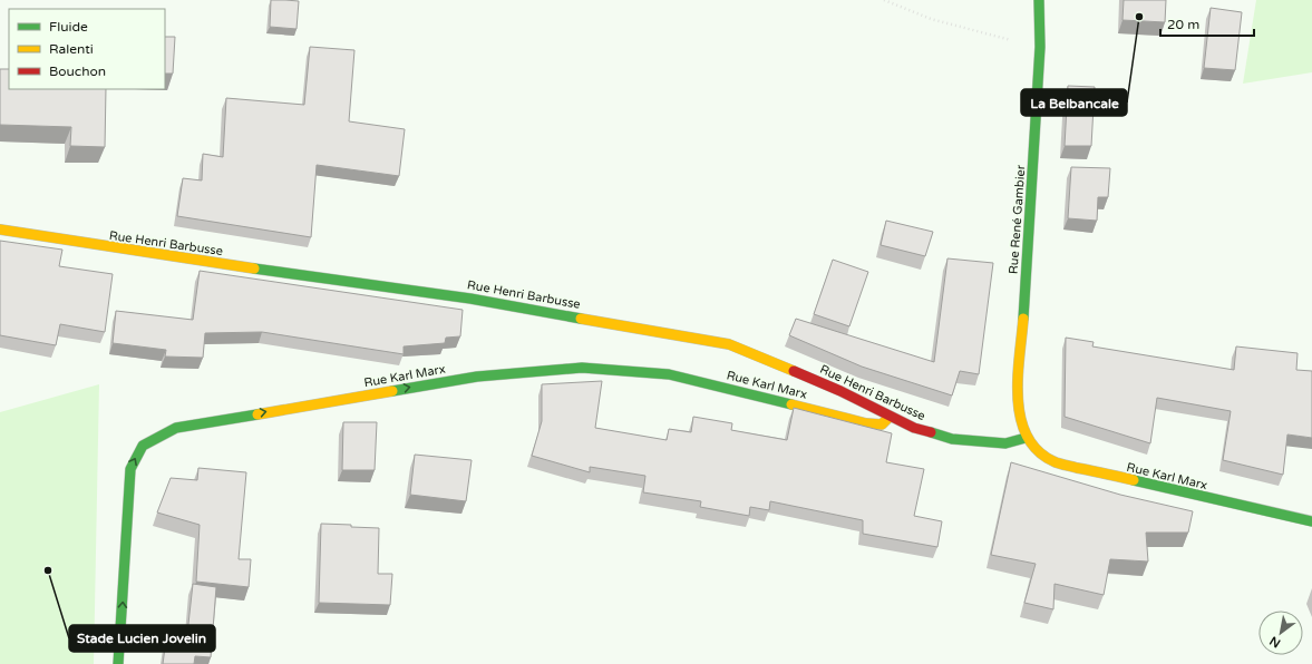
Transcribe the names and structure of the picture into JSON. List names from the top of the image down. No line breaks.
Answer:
{"streets":{"street":["Rue René Gambier","Rue Henri Barbusse","Rue Karl Marx"]},"crossings":[["Rue René Gambier","Rue Henri Barbusse"],["Rue René Gambier","Rue Karl Marx"],["Rue Henri Barbusse","Rue Karl Marx"]],"one_way":["Rue Karl Marx"],"places":["La Belbancale","Stade Lucien Jovelin"],"legend":["Fluide","Ralenti","Bouchon"],"scale_bar":"20 m","north":"bottom left"}
